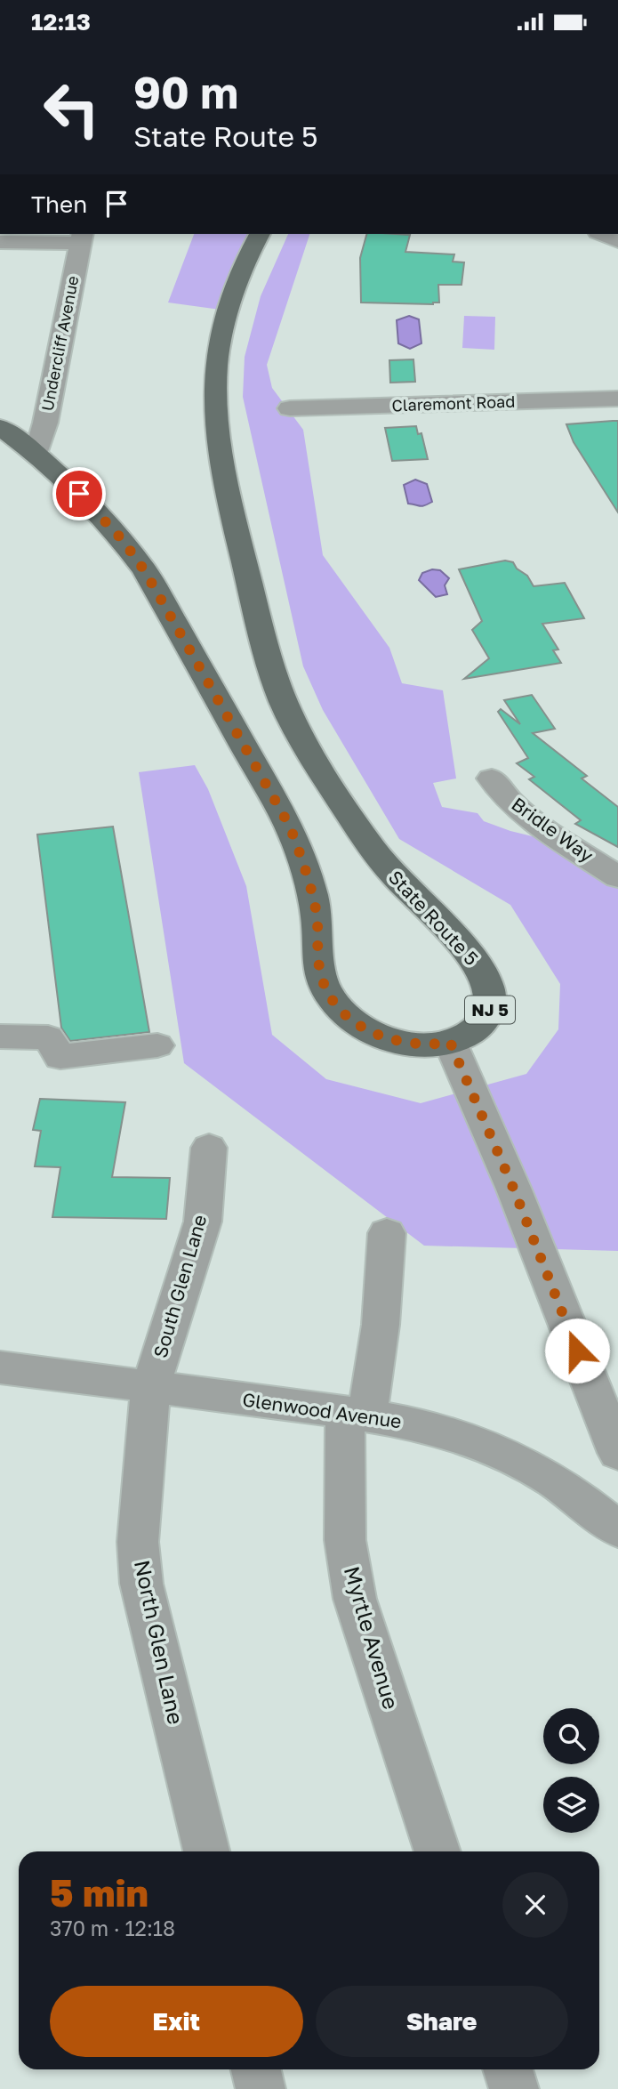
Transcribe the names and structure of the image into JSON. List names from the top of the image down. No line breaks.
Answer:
{"streets":{"main road":["State Route 5","NJ 5"],"street":["Undercliff Avenue","Claremont Road","Bridle Way","South Glen Lane","Glenwood Avenue","Myrtle Avenue","North Glen Lane"]},"crossings":[["Undercliff Avenue","State Route 5"],["South Glen Lane","Glenwood Avenue"],["South Glen Lane","North Glen Lane"],["Glenwood Avenue","Myrtle Avenue"],["Glenwood Avenue","North Glen Lane"]],"page":{"status":"12:13","turn":["90 m","State Route 5"],"then":"Then","heading":["5 min","370 m · 12:18"],"buttons":["Exit","Share"]}}
